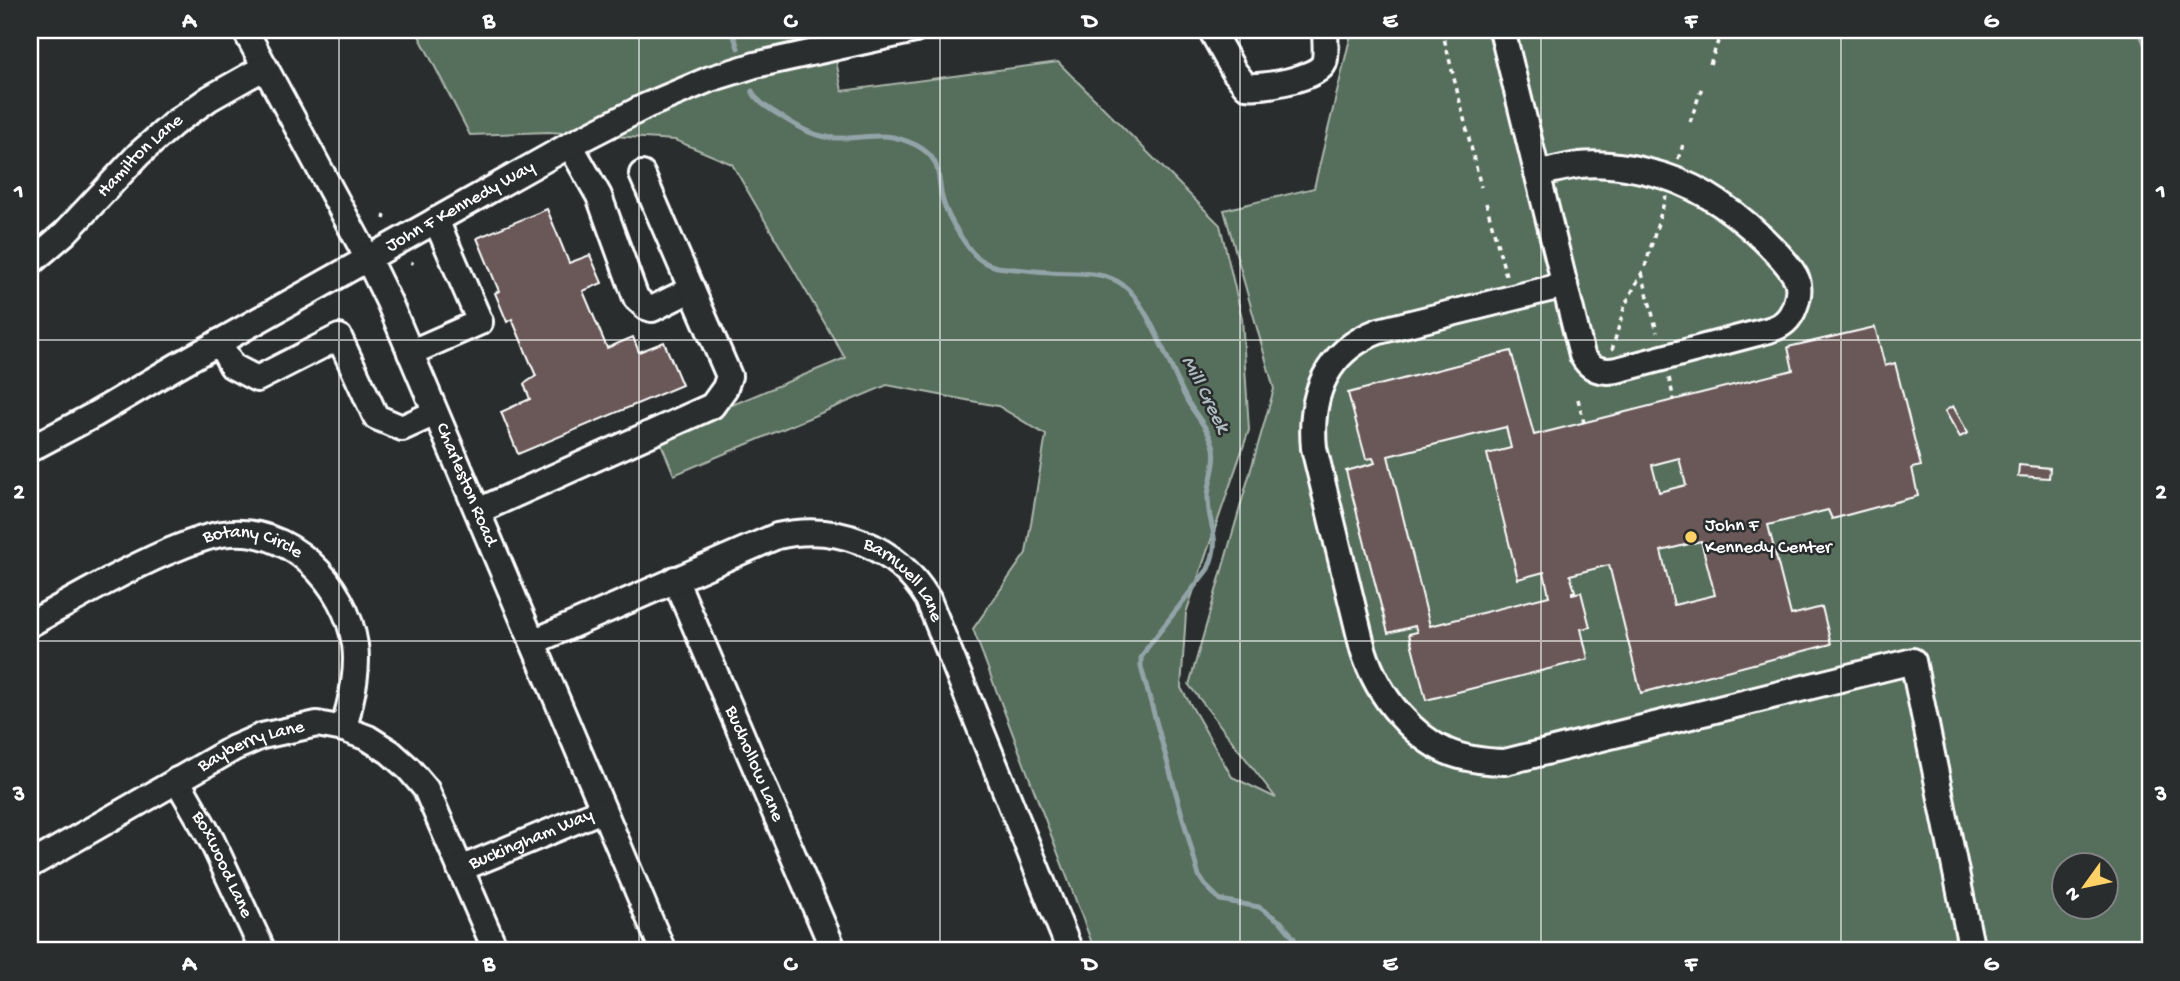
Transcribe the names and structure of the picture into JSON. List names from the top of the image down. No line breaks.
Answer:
{"streets":{"street":["Hamilton Lane","John F Kennedy Way","Charleston Road","Botany Circle","Barnwell Lane","Bayberry Lane","Budhollow Lane","Buckingham Way","Boxwood Lane"]},"crossings":[["Hamilton Lane","Charleston Road"],["John F Kennedy Way","Charleston Road"],["Charleston Road","Barnwell Lane"],["Charleston Road","Buckingham Way"],["Botany Circle","Bayberry Lane"],["Barnwell Lane","Budhollow Lane"],["Bayberry Lane","Buckingham Way"],["Bayberry Lane","Boxwood Lane"]],"water":["Mill Creek"],"places":["John F Kennedy Center"],"north":"bottom left","grid":{"columns":["A","B","C","D","E","F","G"],"rows":["1","2","3"]}}
